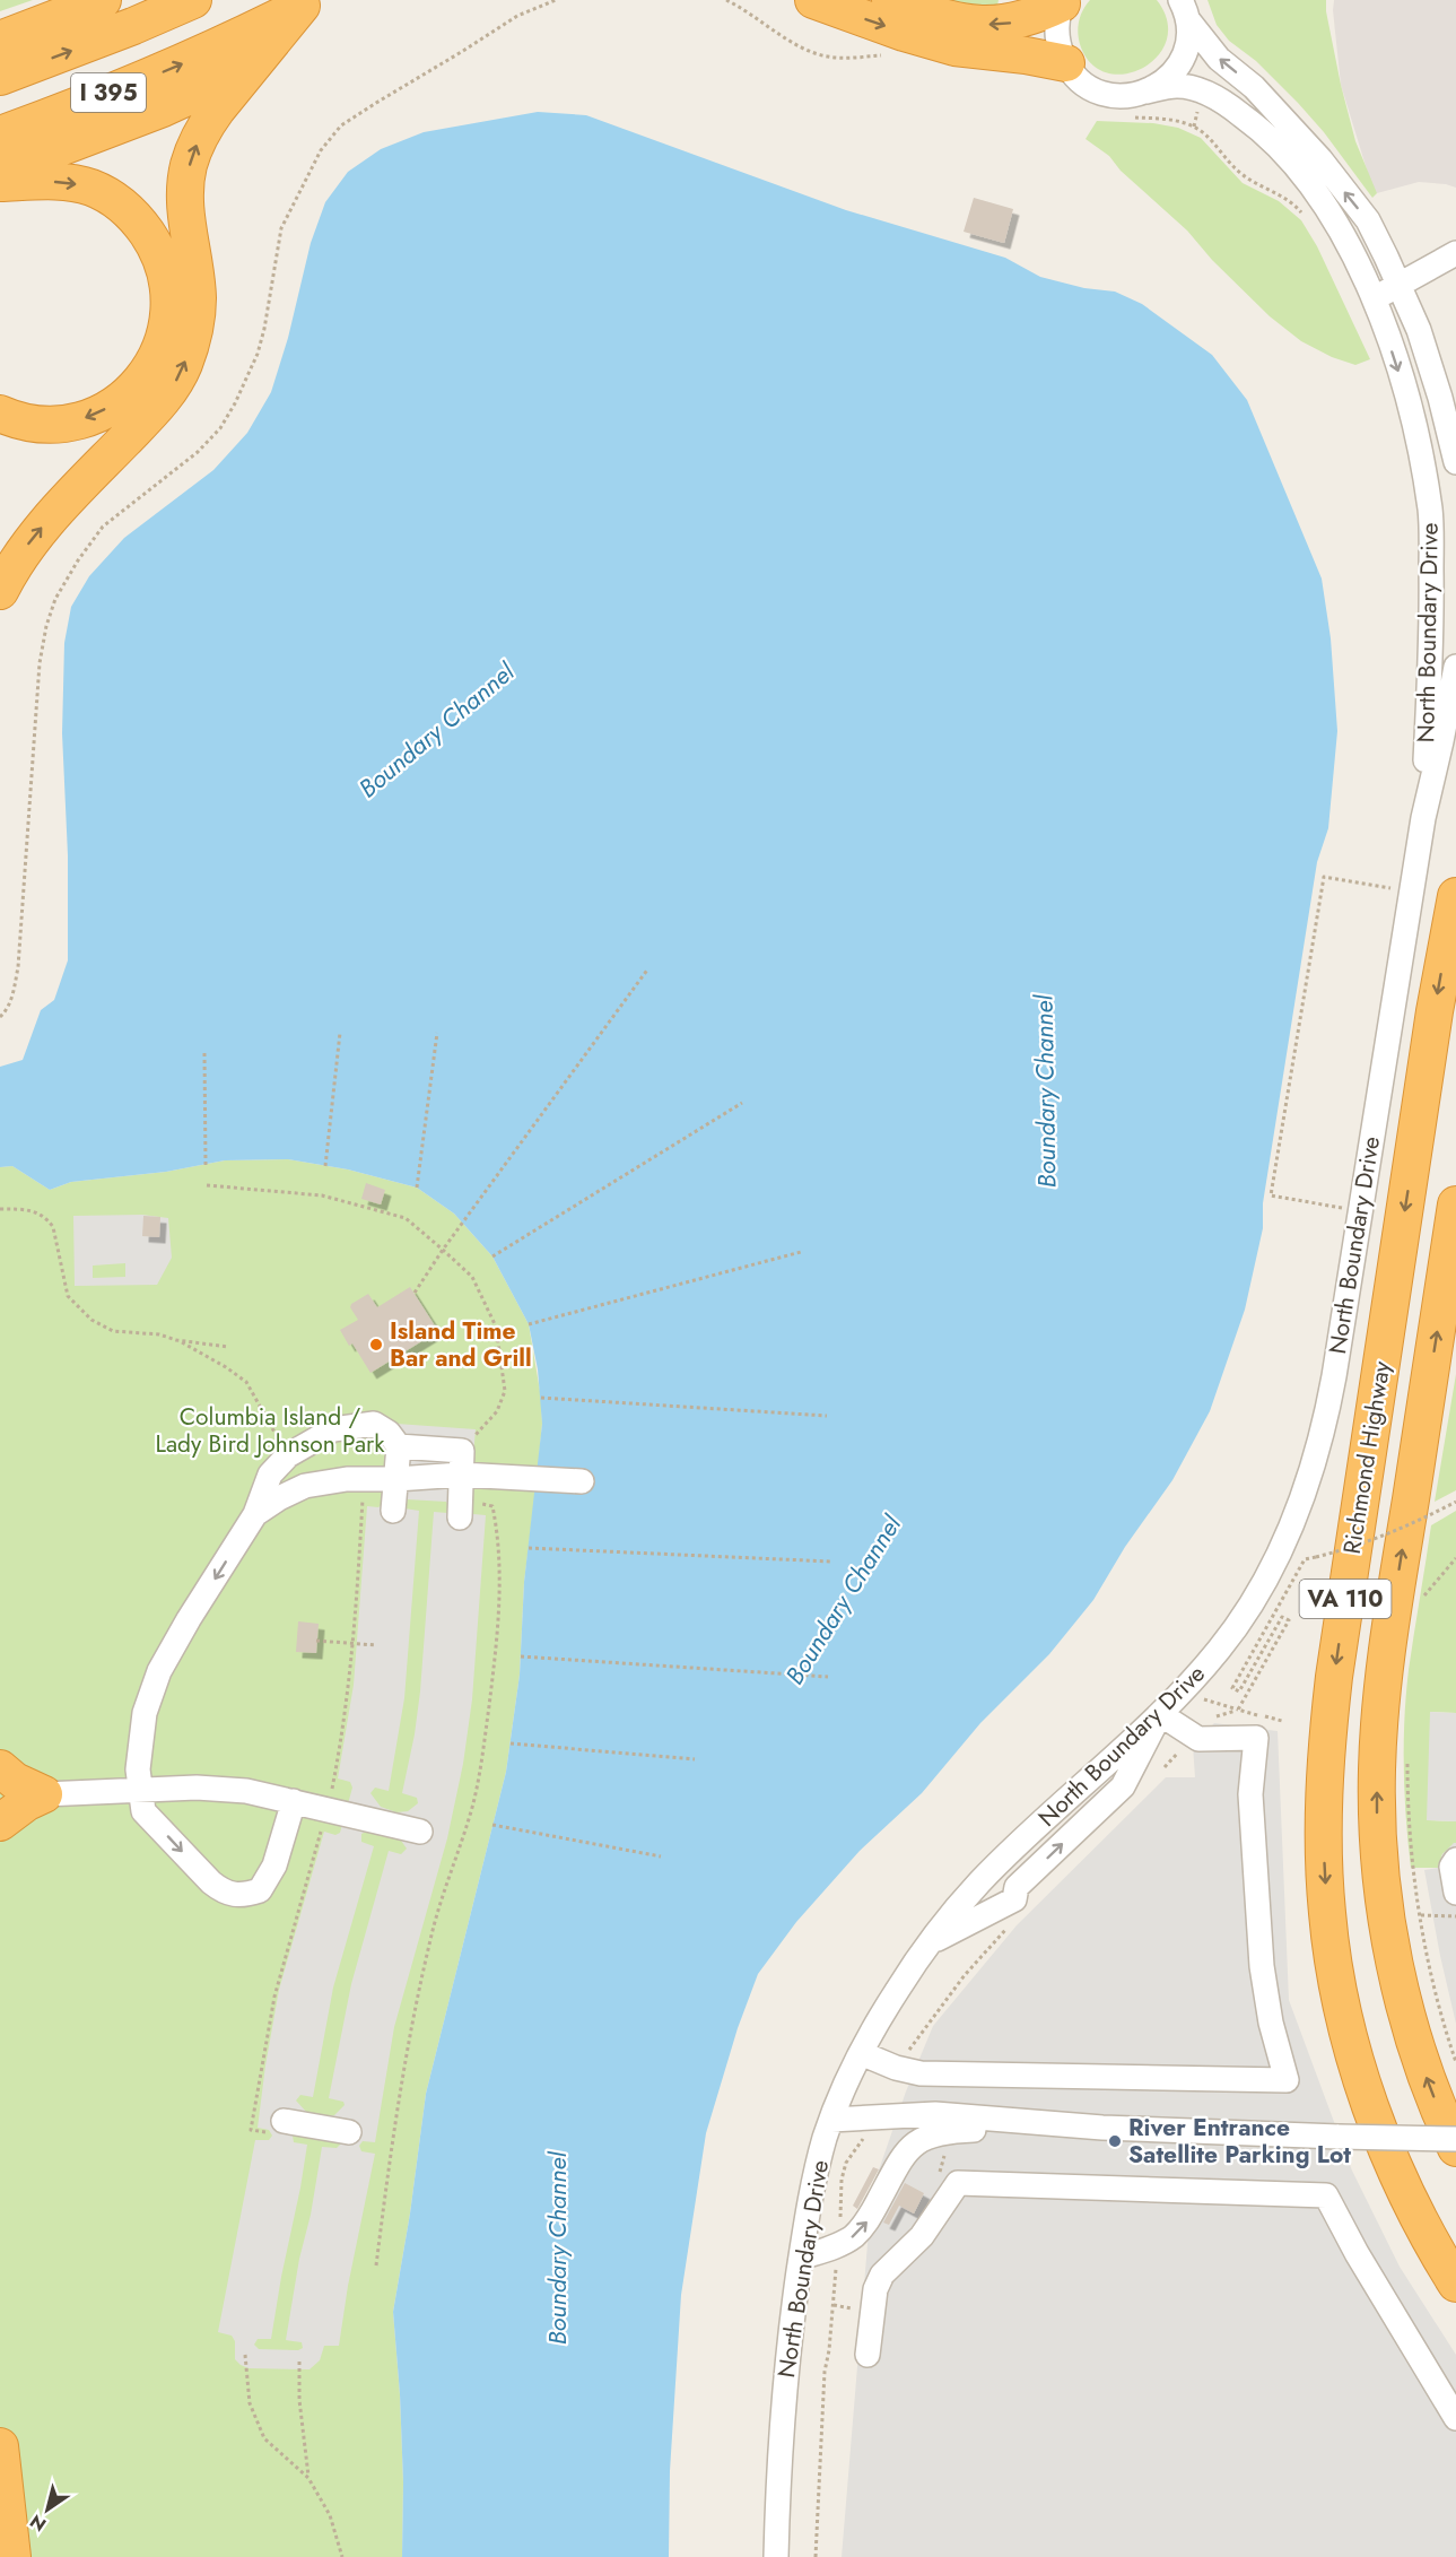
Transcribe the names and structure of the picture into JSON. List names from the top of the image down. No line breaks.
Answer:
{"streets":{"highway":["I 395","Richmond Highway","VA 110"],"street":["North Boundary Drive"]},"water":["Boundary Channel"],"parks":["Columbia Island / Lady Bird Johnson Park"],"places":["Island Time Bar and Grill","River Entrance Satellite Parking Lot"],"north":"bottom left"}
